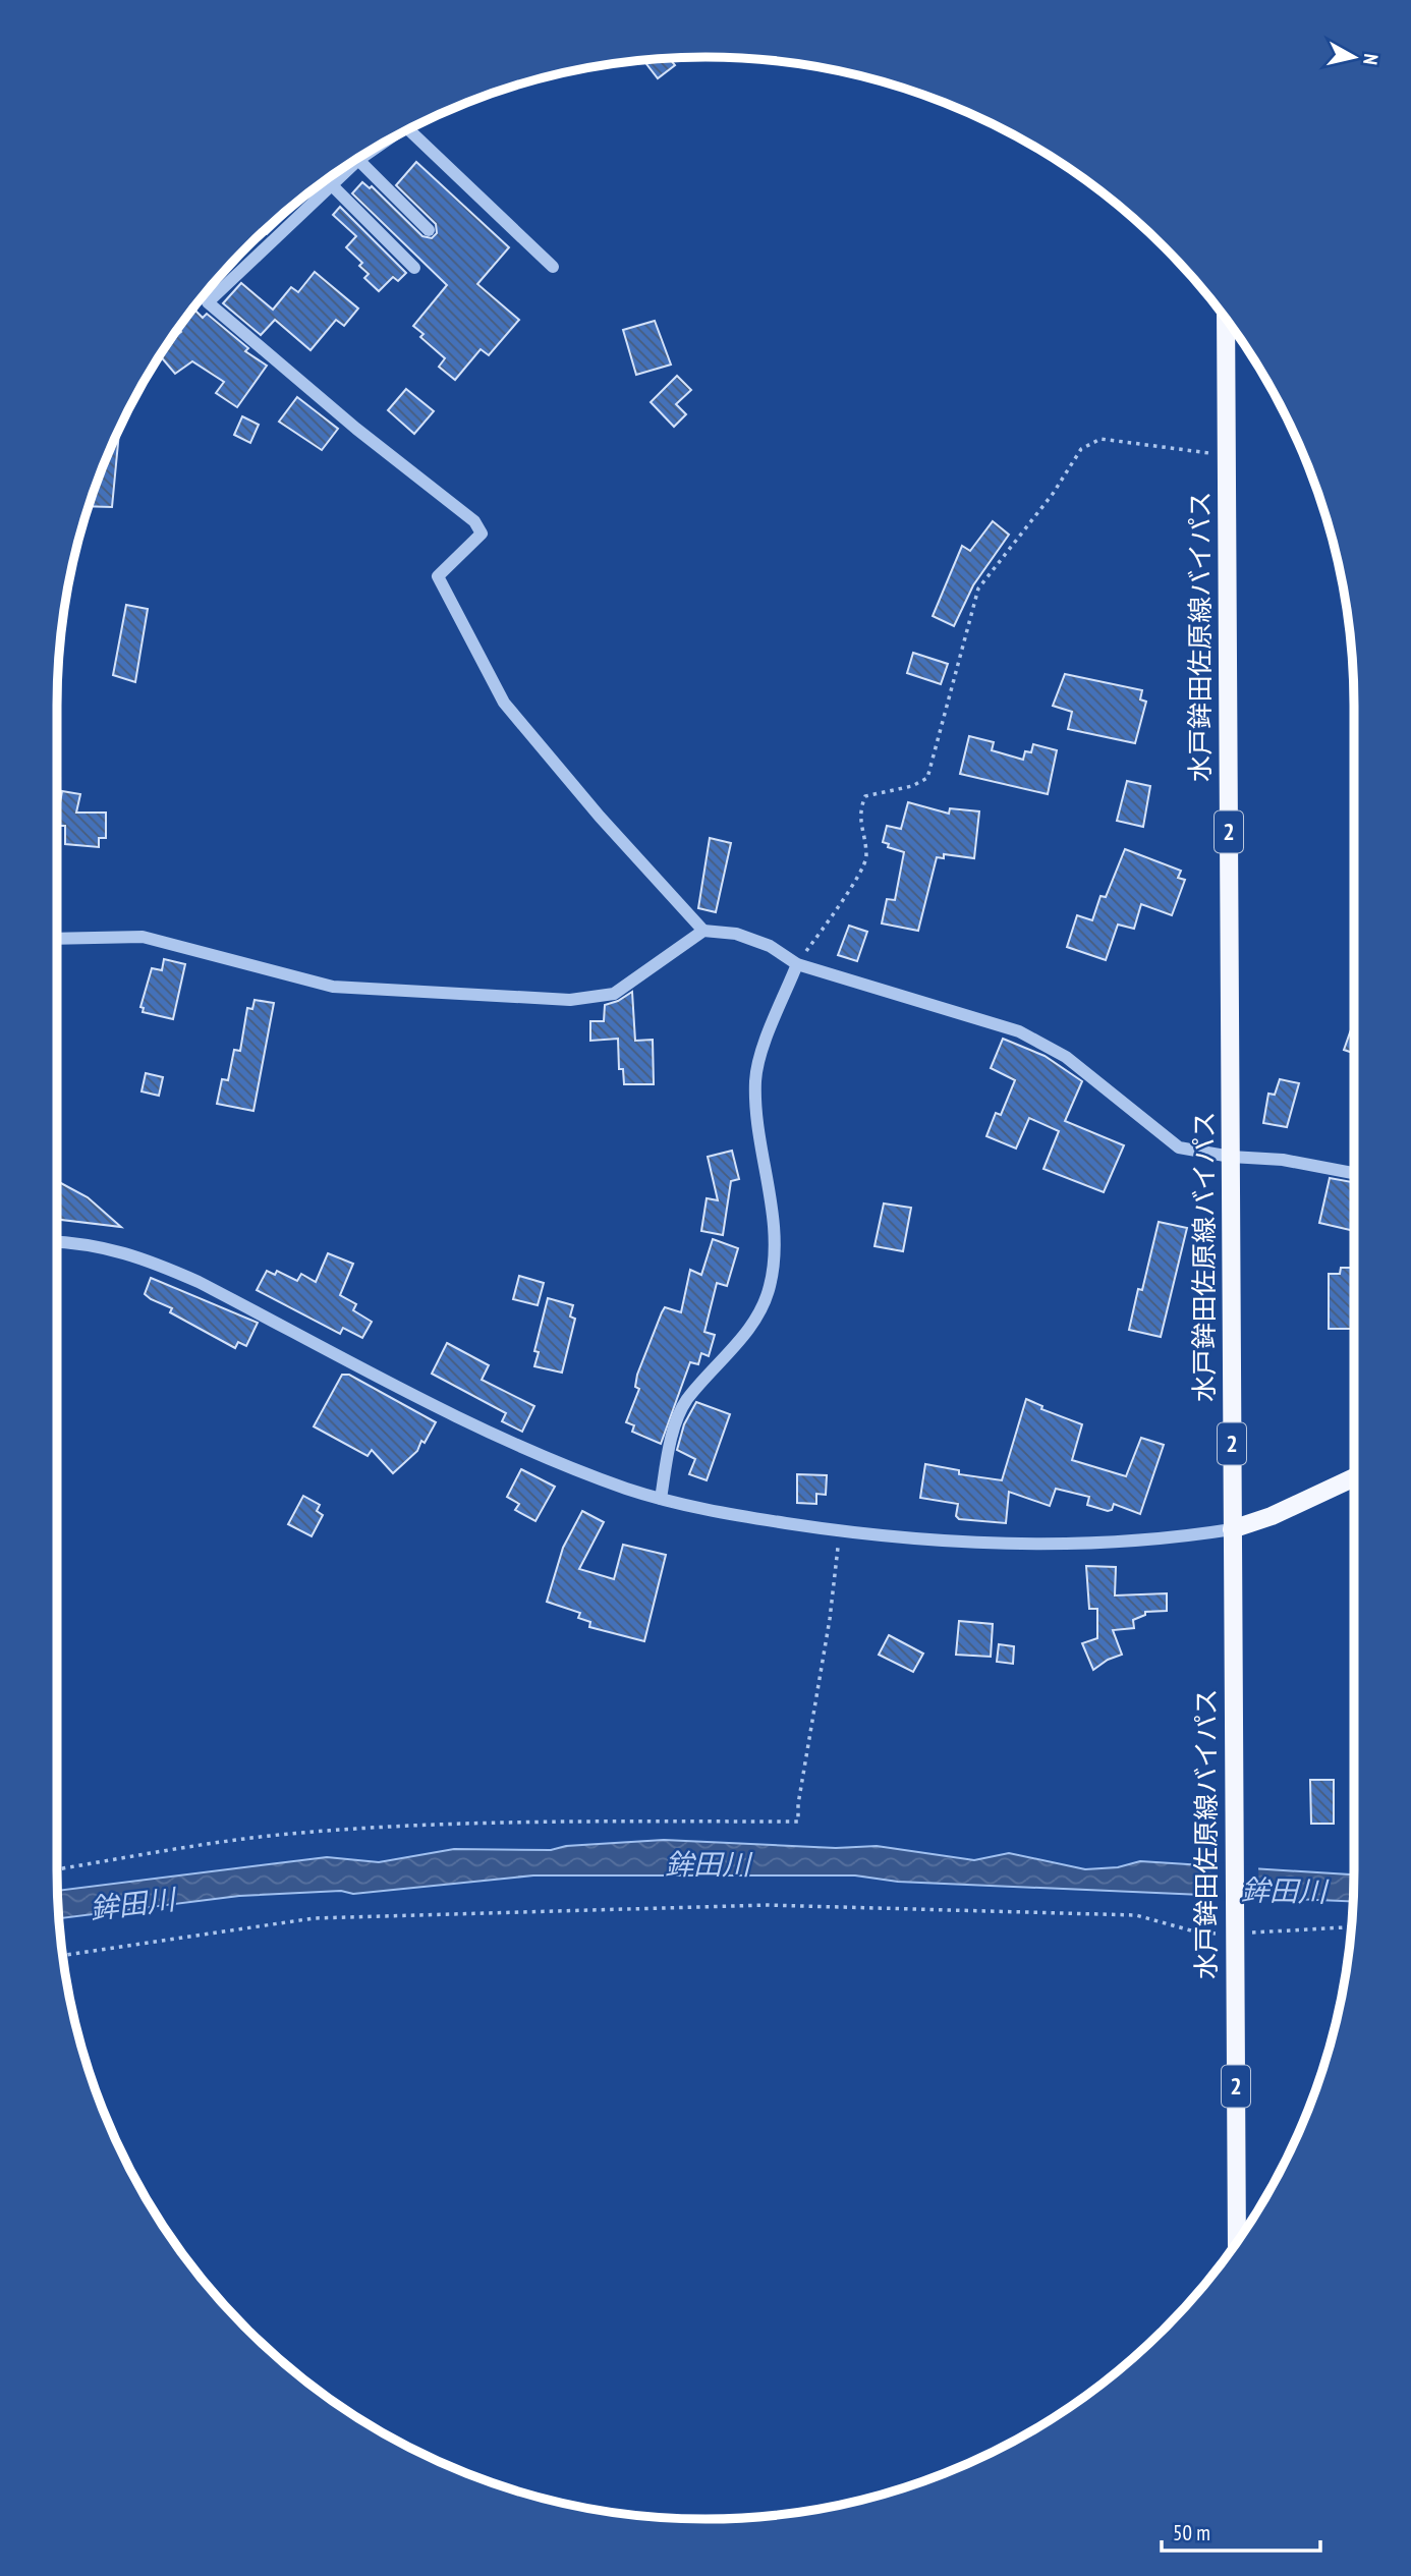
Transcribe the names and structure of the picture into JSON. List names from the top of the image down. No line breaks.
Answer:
{"streets":{"main road":["水戸鉾田佐原線バイパス","2"]},"water":["鉾田川"],"scale_bar":"50 m","north":"right"}
